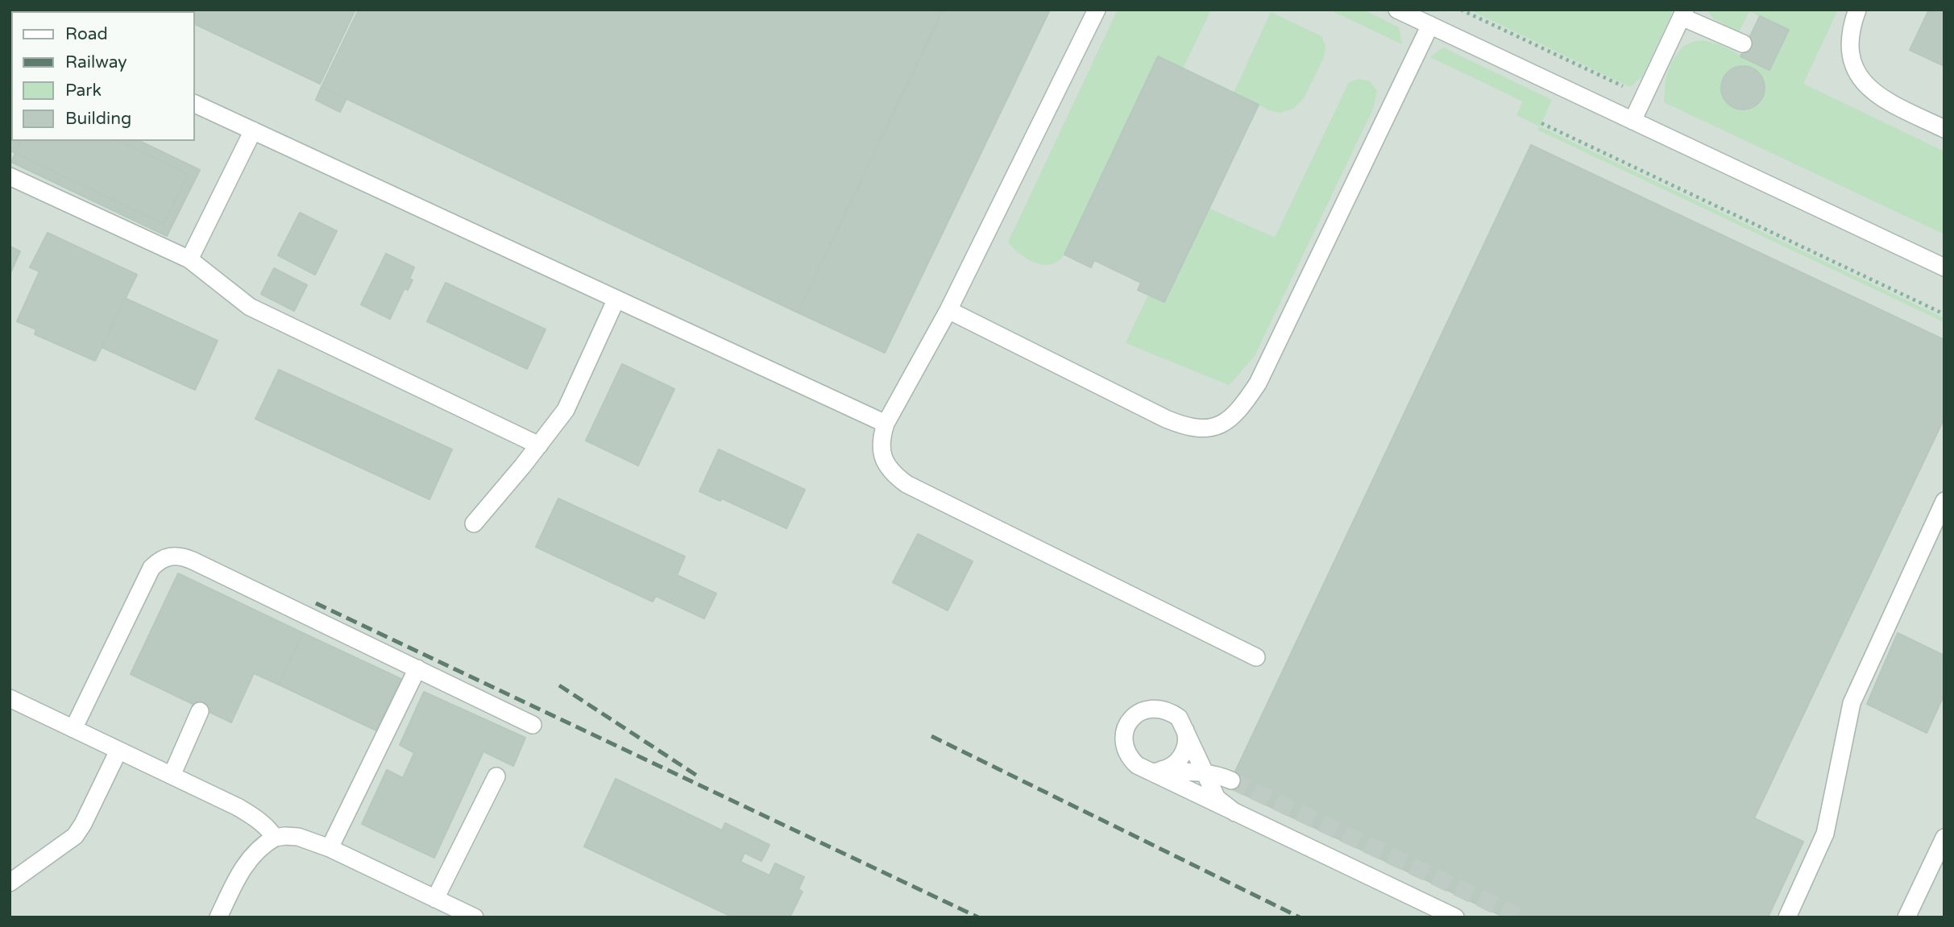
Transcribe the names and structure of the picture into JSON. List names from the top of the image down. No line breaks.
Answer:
{"legend":["Road","Railway","Park","Building"]}
